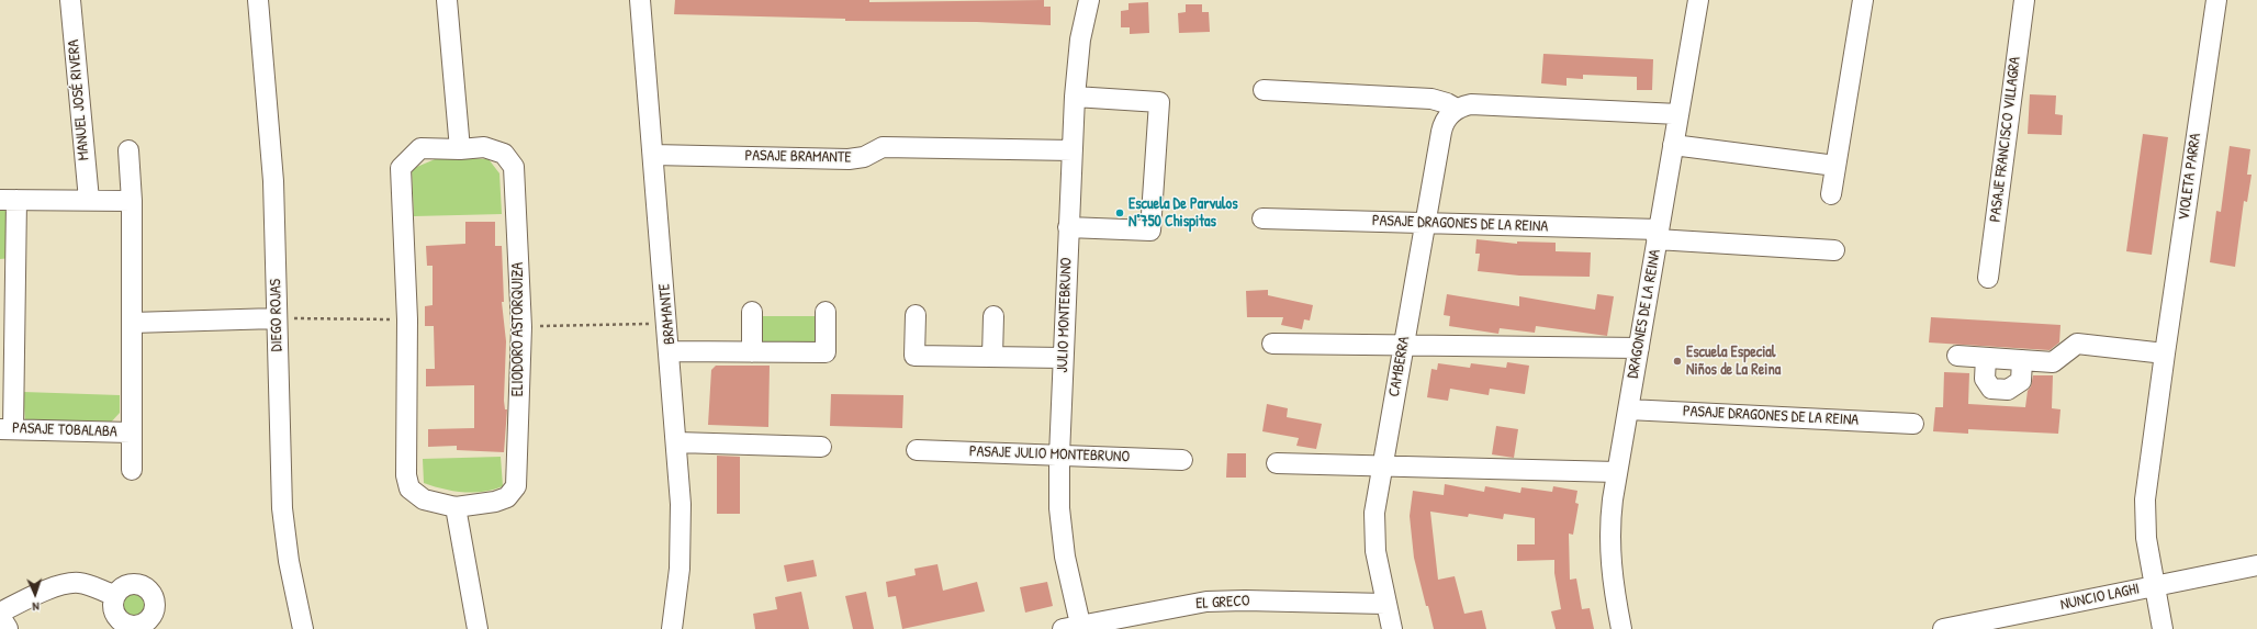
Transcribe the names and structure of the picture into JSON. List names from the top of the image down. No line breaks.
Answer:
{"streets":{"street":["MANUEL JOSÉ RIVERA","PASAJE FRANCISCO VILLAGRA","PASAJE BRAMANTE","VIOLETA PARRA","PASAJE DRAGONES DE LA REINA","BRAMANTE","DRAGONES DE LA REINA","DIEGO ROJAS","JULIO MONTEBRUNO","ELIODORO ASTORQUIZA","CAMBERRA","PASAJE TOBALABA","PASAJE JULIO MONTEBRUNO","NUNCIO LAGHI","EL GRECO"]},"crossings":[["PASAJE BRAMANTE","BRAMANTE"],["PASAJE BRAMANTE","JULIO MONTEBRUNO"],["VIOLETA PARRA","NUNCIO LAGHI"],["PASAJE DRAGONES DE LA REINA","DRAGONES DE LA REINA"],["PASAJE DRAGONES DE LA REINA","CAMBERRA"],["JULIO MONTEBRUNO","PASAJE JULIO MONTEBRUNO"],["JULIO MONTEBRUNO","EL GRECO"],["CAMBERRA","EL GRECO"]],"places":["Escuela De Parvulos N°750 Chispitas","Escuela Especial Niños de La Reina"],"north":"bottom"}
